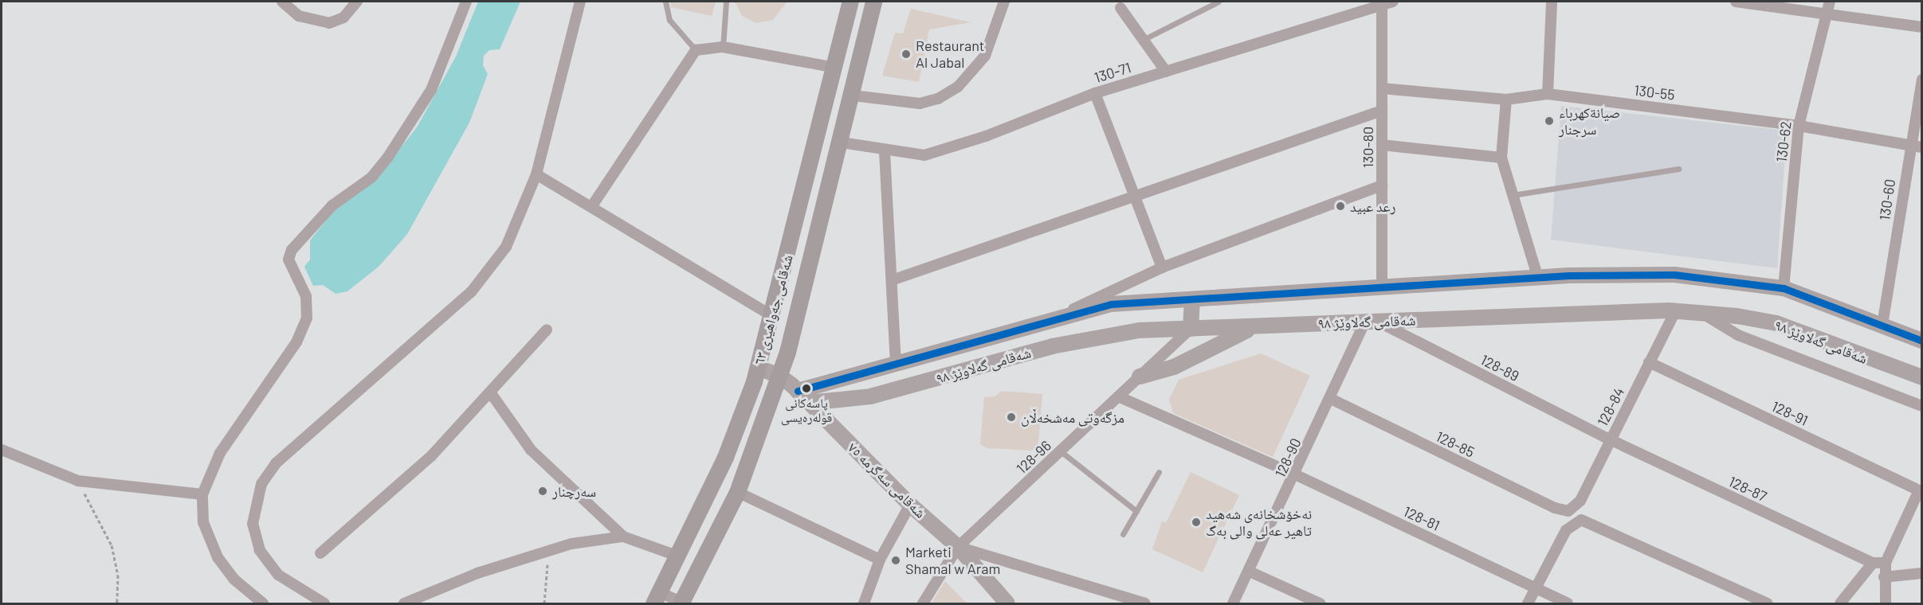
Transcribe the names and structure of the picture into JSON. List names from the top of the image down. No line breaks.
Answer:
{"streets":{"main road":["شەقامی جەواهیری ٦٣","شەقامی گەلاوێژ ٩٨","شەقامی سەگرمە ٧٥"],"street":["130-71","130-55","130-62","130-80","130-60","128-89","128-84","128-91","128-85","128-96","128-90","128-87","128-81"]},"crossings":[["130-71","130-80"],["130-71","شەقامی جەواهیری ٦٣"],["130-55","130-62"],["130-55","130-80"],["130-55","130-60"],["130-62","شەقامی گەلاوێژ ٩٨"],["130-80","شەقامی گەلاوێژ ٩٨"],["130-60","شەقامی گەلاوێژ ٩٨"],["شەقامی جەواهیری ٦٣","شەقامی سەگرمە ٧٥"],["شەقامی گەلاوێژ ٩٨","128-89"],["شەقامی گەلاوێژ ٩٨","128-84"],["شەقامی گەلاوێژ ٩٨","128-96"],["شەقامی گەلاوێژ ٩٨","128-90"],["شەقامی گەلاوێژ ٩٨","شەقامی سەگرمە ٧٥"],["128-89","128-84"],["128-89","128-90"],["128-89","128-87"],["128-84","128-91"],["128-84","128-85"],["128-84","128-87"],["128-85","128-90"],["128-96","شەقامی سەگرمە ٧٥"],["128-96","128-81"],["128-90","128-81"]],"places":["Restaurant Al Jabal","صيانةكهرباء سرجنار","رعد عبيد","پاسەکانی قولەرەیسی","مزگەوتی مەشخەڵان","سەرچنار","نەخۆشخانەی شەهید تاهیر عەلی والی بەگ","Marketi Shamal w Aram"]}
